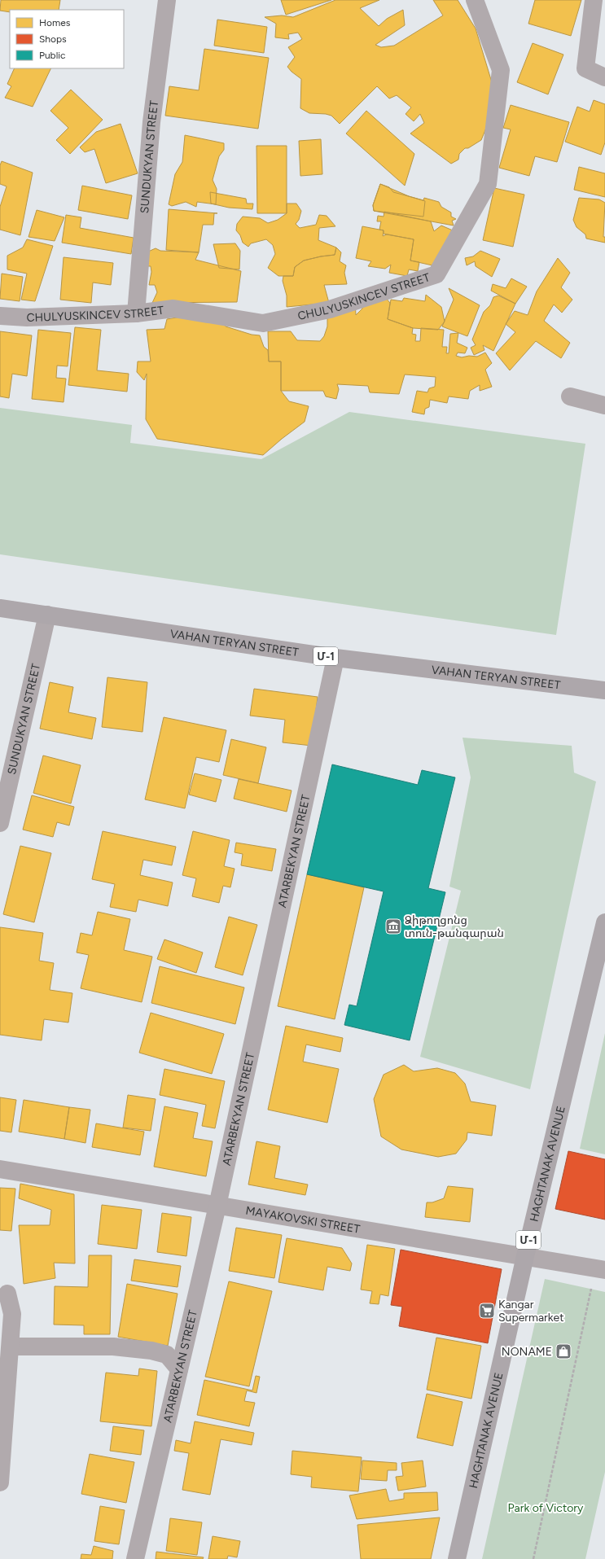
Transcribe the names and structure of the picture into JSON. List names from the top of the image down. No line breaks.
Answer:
{"streets":{"highway":["VAHAN TERYAN STREET","Մ-1","HAGHTANAK AVENUE"],"street":["SUNDUKYAN STREET","CHULYUSKINCEV STREET","ATARBEKYAN STREET","MAYAKOVSKI STREET"]},"crossings":[["SUNDUKYAN STREET","CHULYUSKINCEV STREET"],["SUNDUKYAN STREET","VAHAN TERYAN STREET"],["VAHAN TERYAN STREET","ATARBEKYAN STREET"],["ATARBEKYAN STREET","MAYAKOVSKI STREET"],["HAGHTANAK AVENUE","MAYAKOVSKI STREET"]],"parks":["Park of Victory"],"places":{"museum":["Ձիթողցոնց տուն-թանգարան"],"supermarket":["Kangar Supermarket"],"shop":["NONAME"]},"legend":["Homes","Shops","Public"]}
